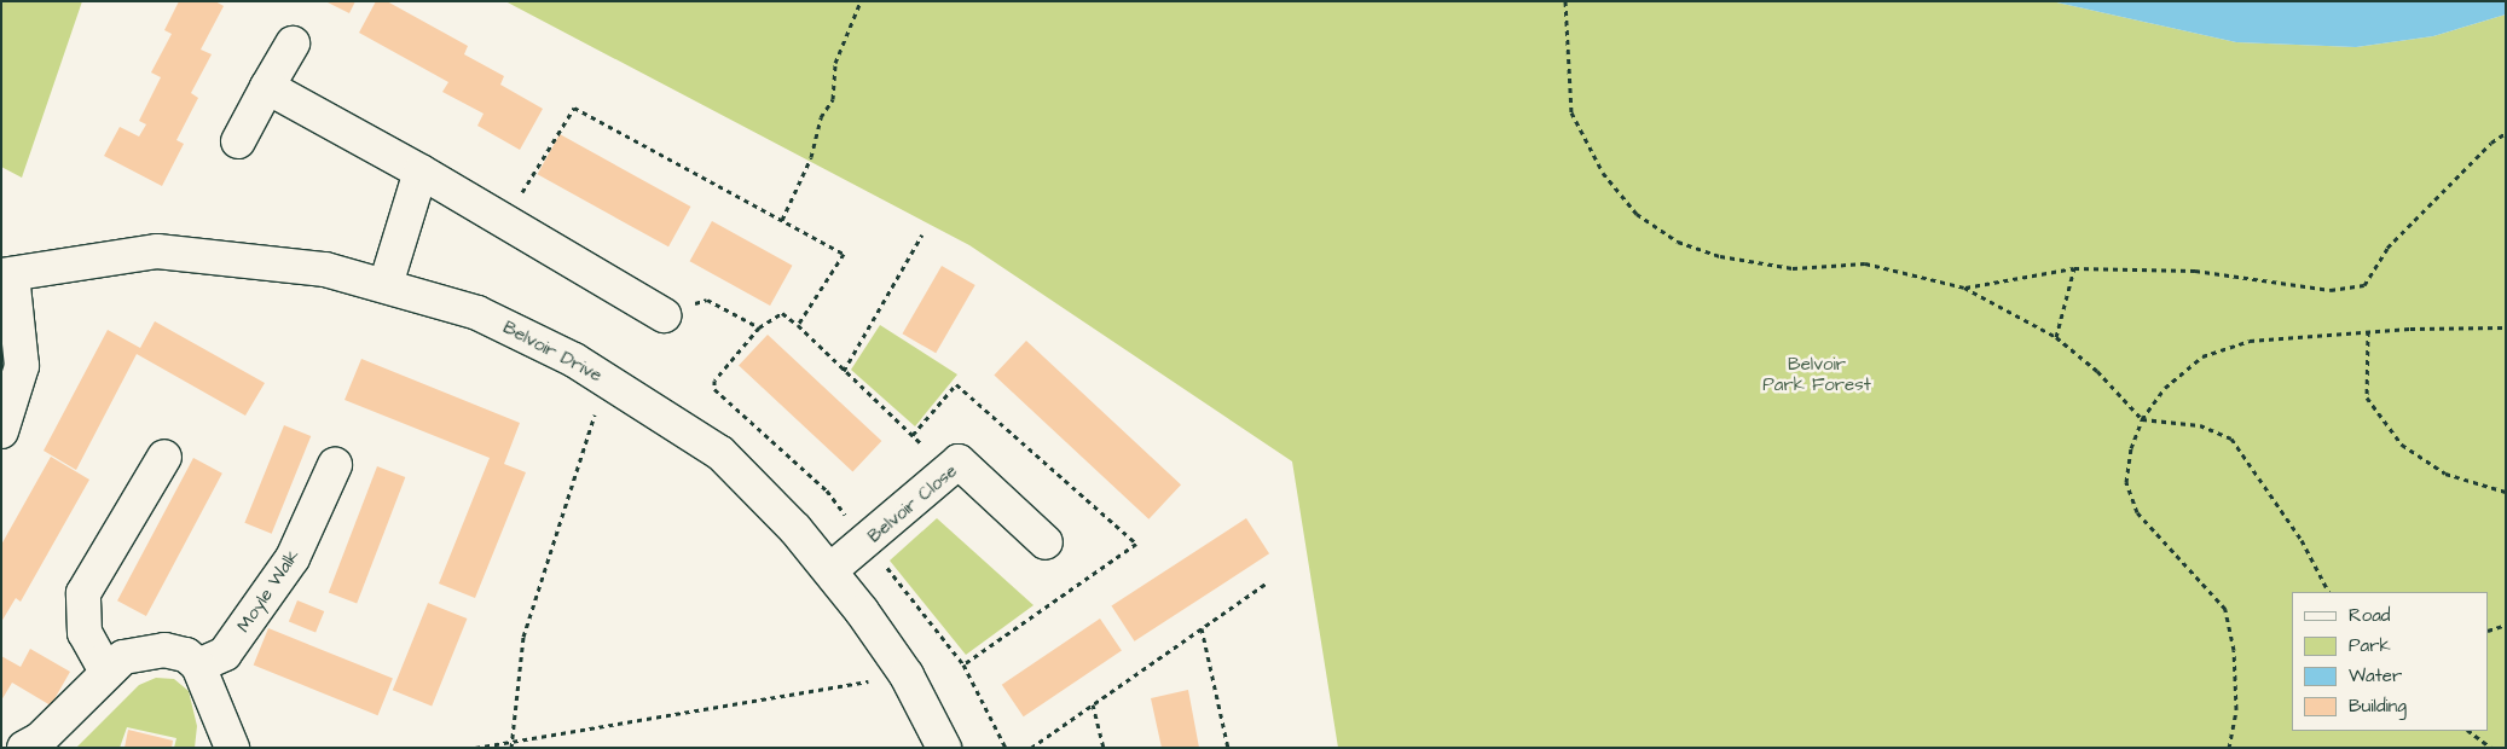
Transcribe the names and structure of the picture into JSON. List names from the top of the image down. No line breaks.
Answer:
{"streets":{"street":["Belvoir Drive","Belvoir Close","Moyle Walk"]},"crossings":[["Belvoir Drive","Belvoir Close"]],"parks":["Belvoir Park Forest"],"legend":["Road","Park","Water","Building"]}
